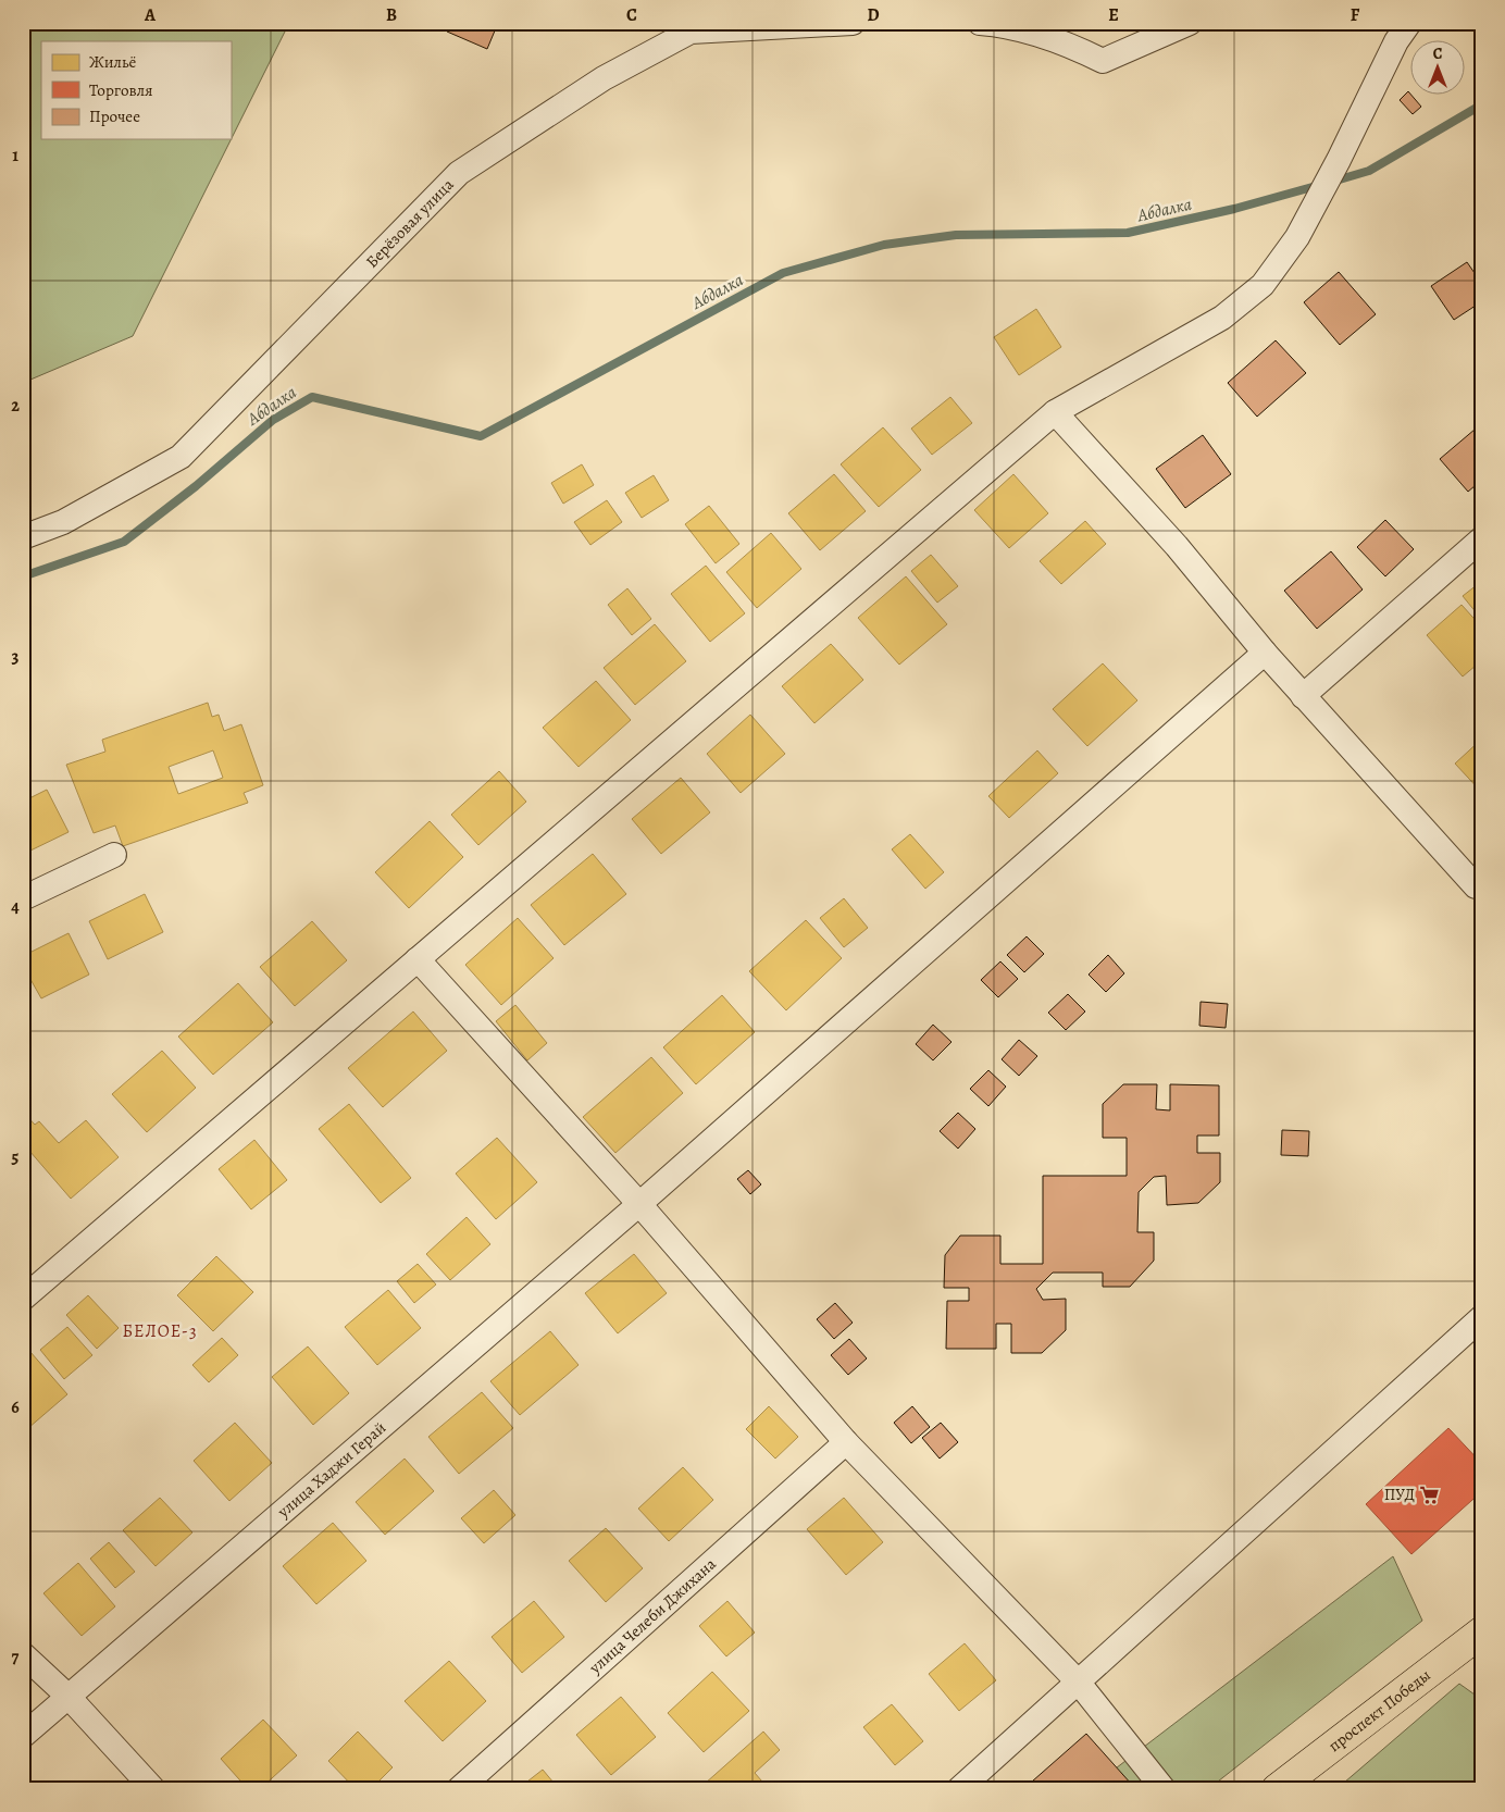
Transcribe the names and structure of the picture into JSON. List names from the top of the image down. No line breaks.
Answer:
{"streets":{"main road":["проспект Победы"],"street":["Берёзовая улица","улица Хаджи Герай","улица Челеби Джихана"]},"districts":["БЕЛОЕ-3"],"water":["Абдалка"],"places":{"supermarket":["ПУД"]},"legend":["Жильё","Торговля","Прочее"],"north":"top","grid":{"columns":["A","B","C","D","E","F"],"rows":["1","2","3","4","5","6","7"]}}
